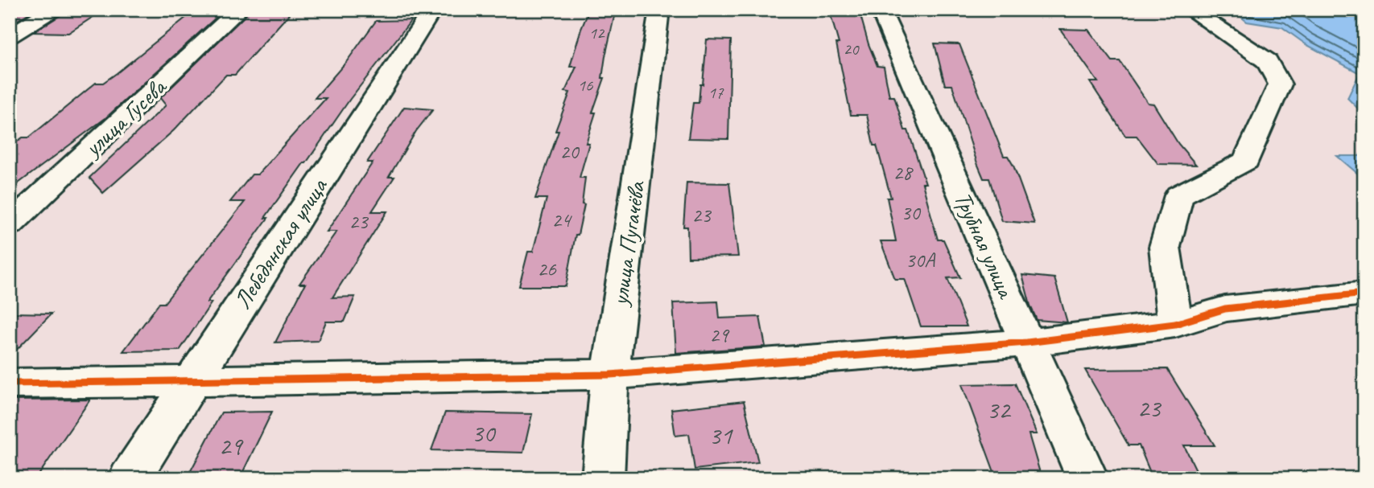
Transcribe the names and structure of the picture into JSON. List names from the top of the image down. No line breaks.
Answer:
{"streets":{"street":["улица Гусева","Лебедянская улица","улица Пугачёва","Трубная улица"]},"house_numbers":["12","20","16","17","20","28","30","23","24","23","30А","26","29","23","32","30","31","29"]}
